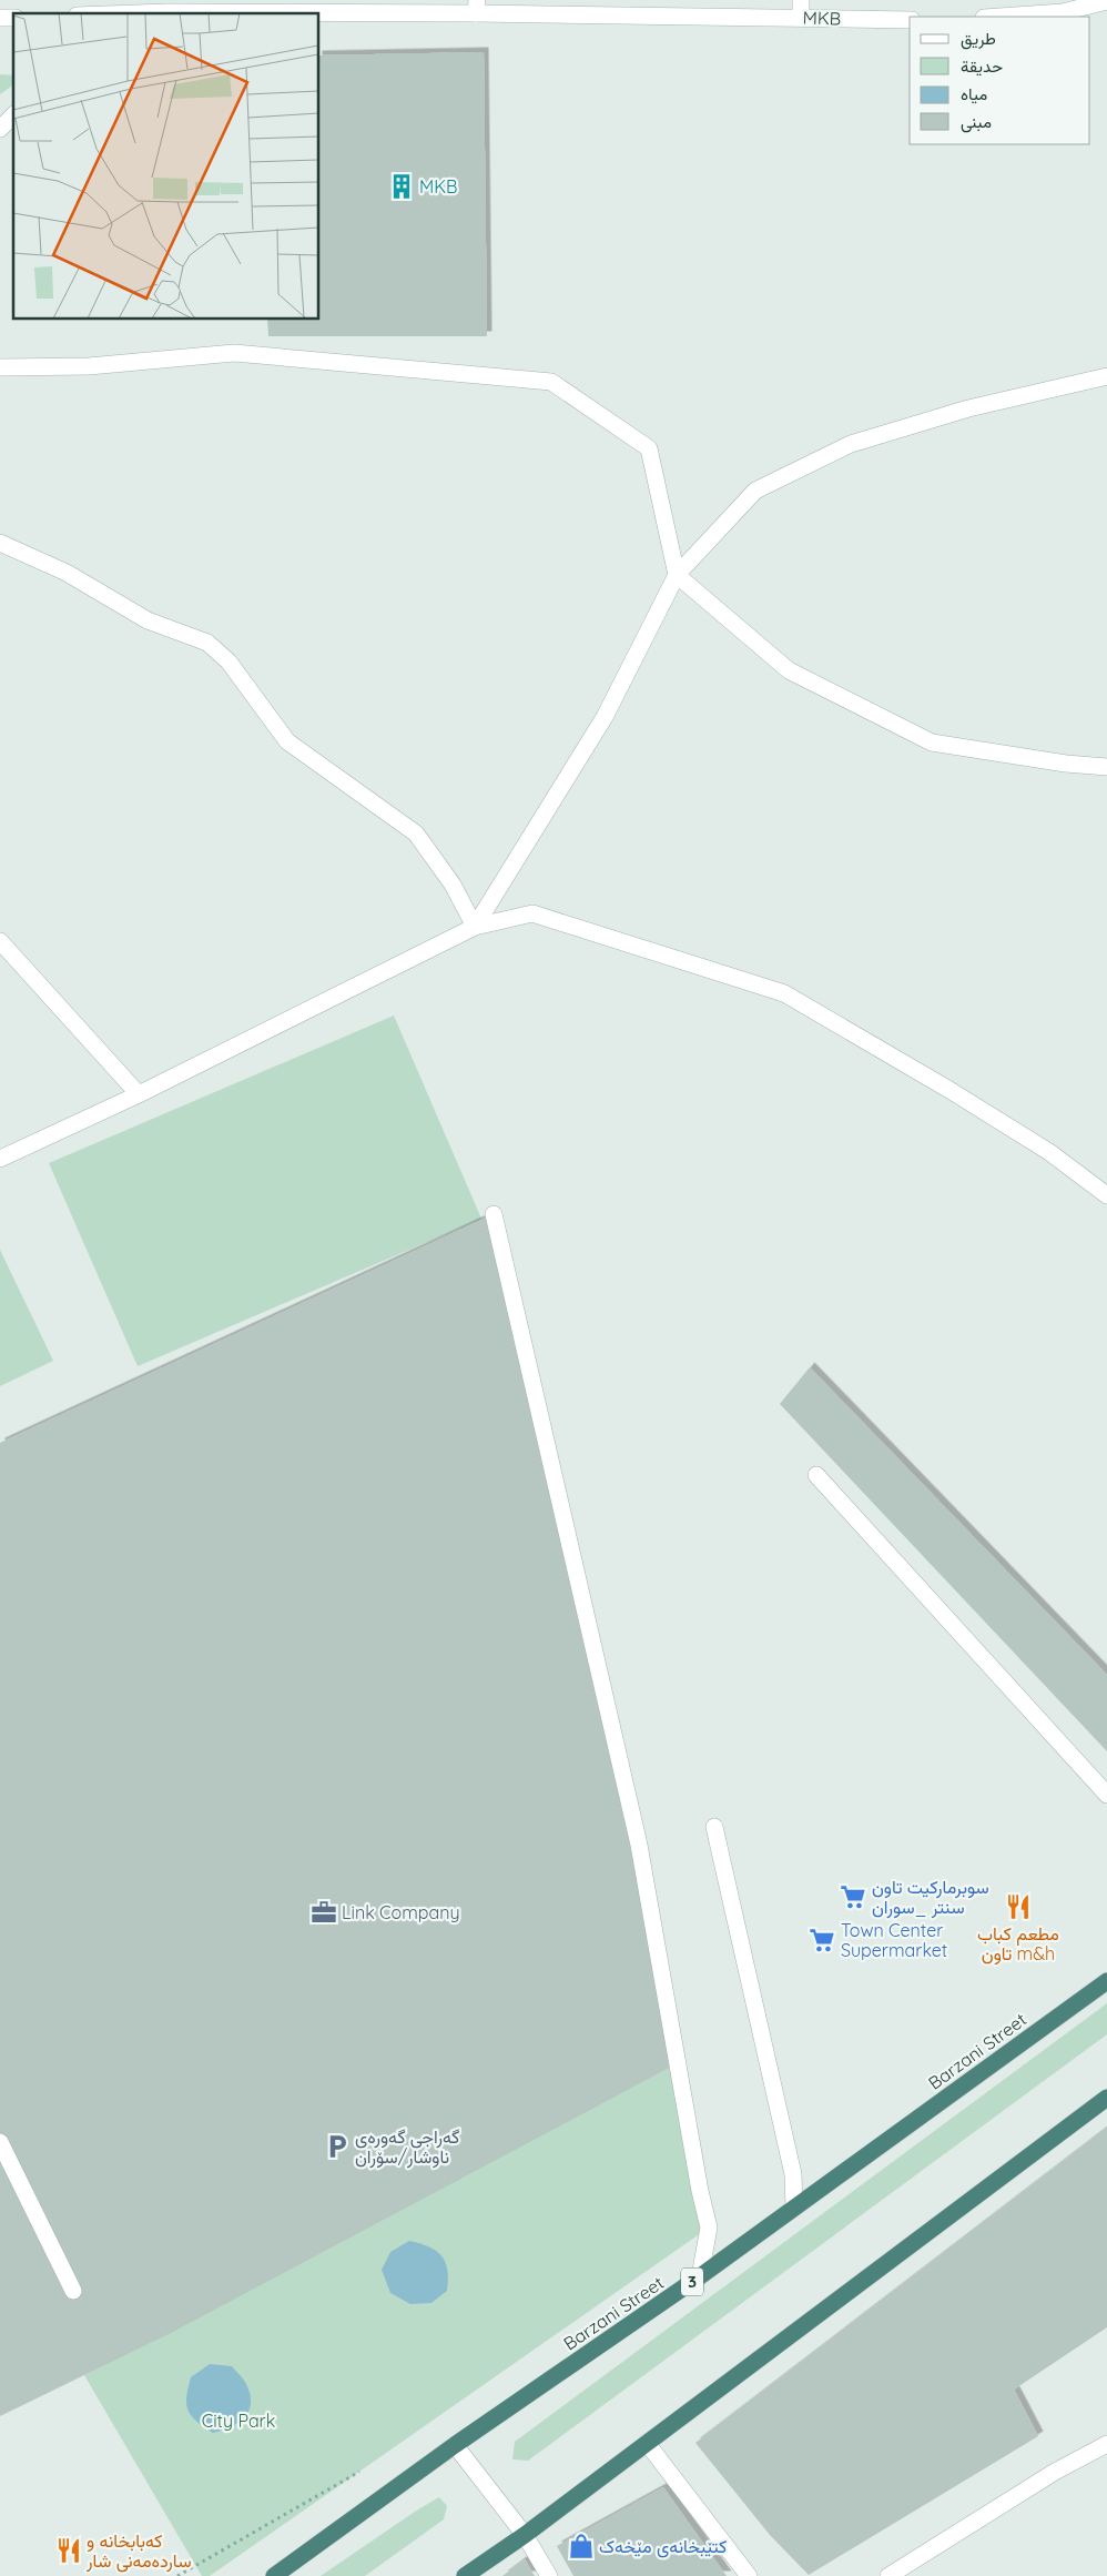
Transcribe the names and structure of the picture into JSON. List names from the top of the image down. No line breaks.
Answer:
{"streets":{"highway":["Barzani Street","3"],"street":["MKB"]},"parks":["City Park"],"places":{"building":["MKB"],"supermarket":["سوبرماركيت تاون سنتر _سوران","Town Center Supermarket"],"restaurant":["مطعم كباب تاون m&h","کەبابخانە و ساردەمەنی شار"],"office":["Link Company"],"parking":["گەراجی گەورەی ناوشار/سۆران"],"shop":["کتێبخانەی مێخەک"]},"legend":["طريق","حديقة","مياه","مبنى"]}
